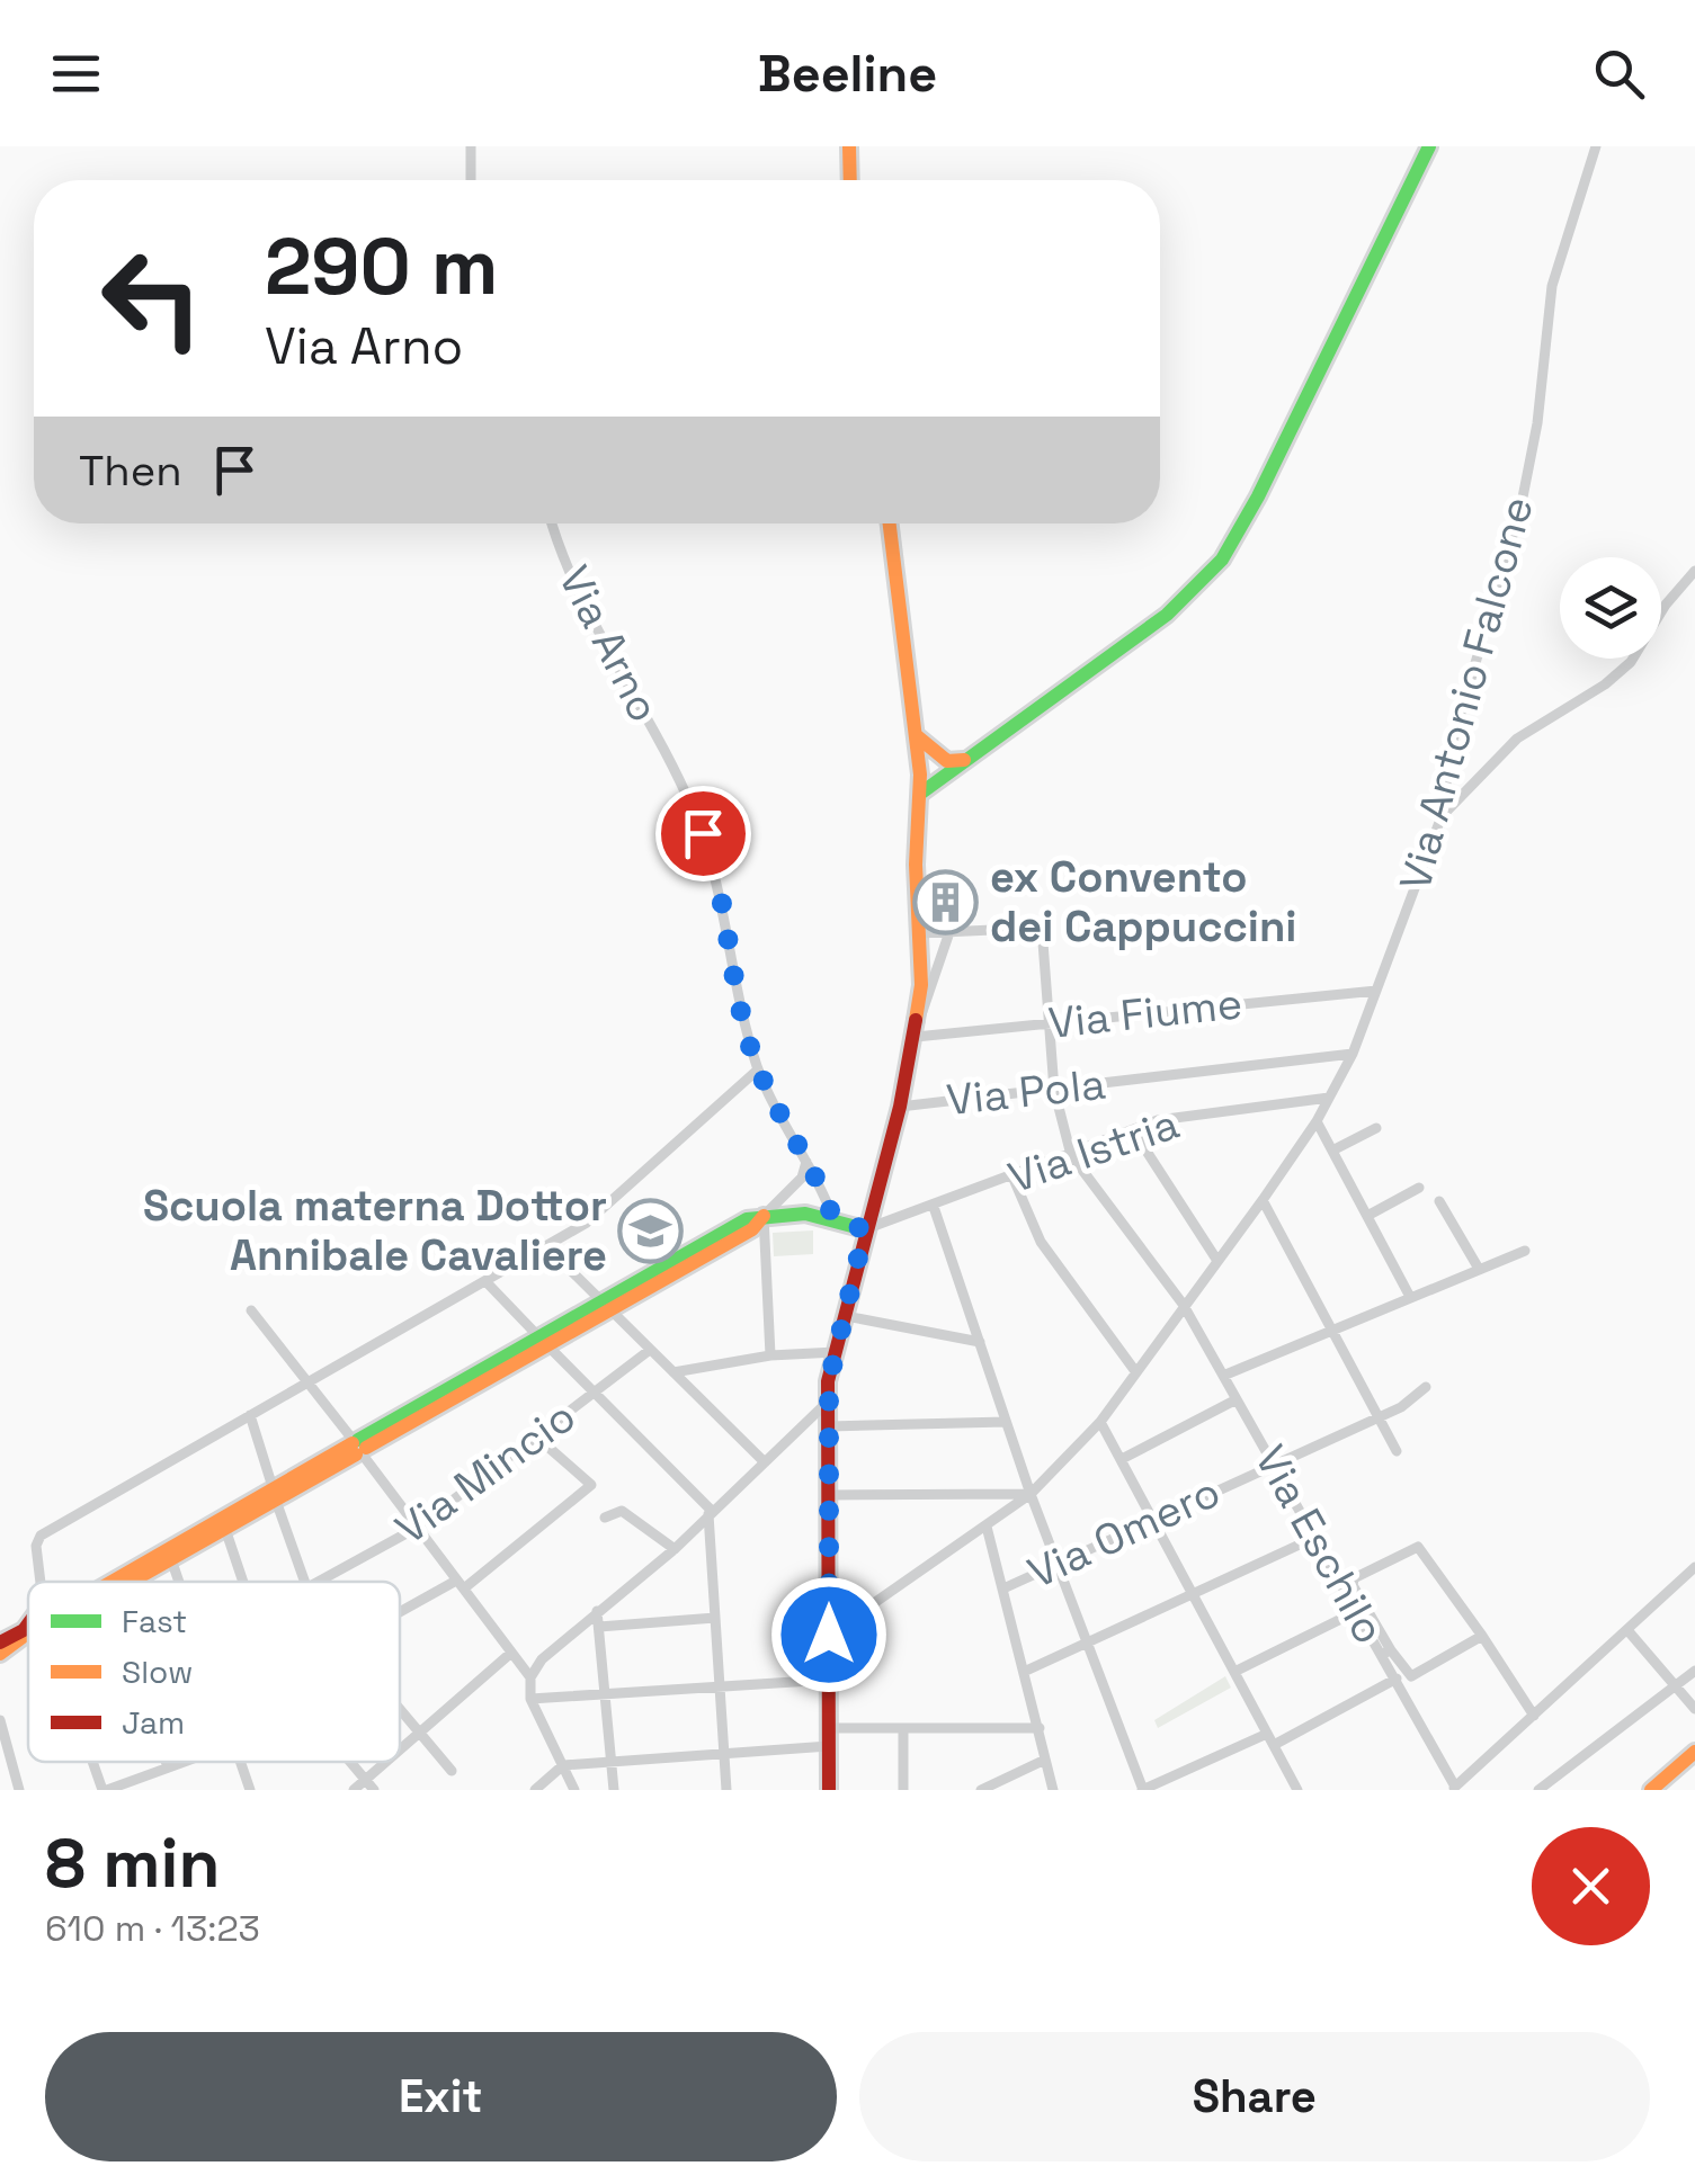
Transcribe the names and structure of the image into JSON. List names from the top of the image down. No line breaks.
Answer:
{"streets":{"street":["Via Arno","Via Antonio Falcone","Via Fiume","Via Pola","Via Istria","Via Mincio","Via Omero","Via Eschilo"]},"crossings":[["Via Antonio Falcone","Via Fiume"],["Via Antonio Falcone","Via Pola"],["Via Antonio Falcone","Via Istria"],["Via Antonio Falcone","Via Eschilo"],["Via Istria","Via Eschilo"],["Via Omero","Via Eschilo"]],"places":{"building":["ex Convento dei Cappuccini"],"school or university":["Scuola materna Dottor Annibale Cavaliere"]},"legend":["Fast","Slow","Jam"],"page":{"header":"Beeline","turn":["290 m","Via Arno"],"then":"Then","heading":["8 min","610 m · 13:23"],"buttons":["Exit","Share"]}}
